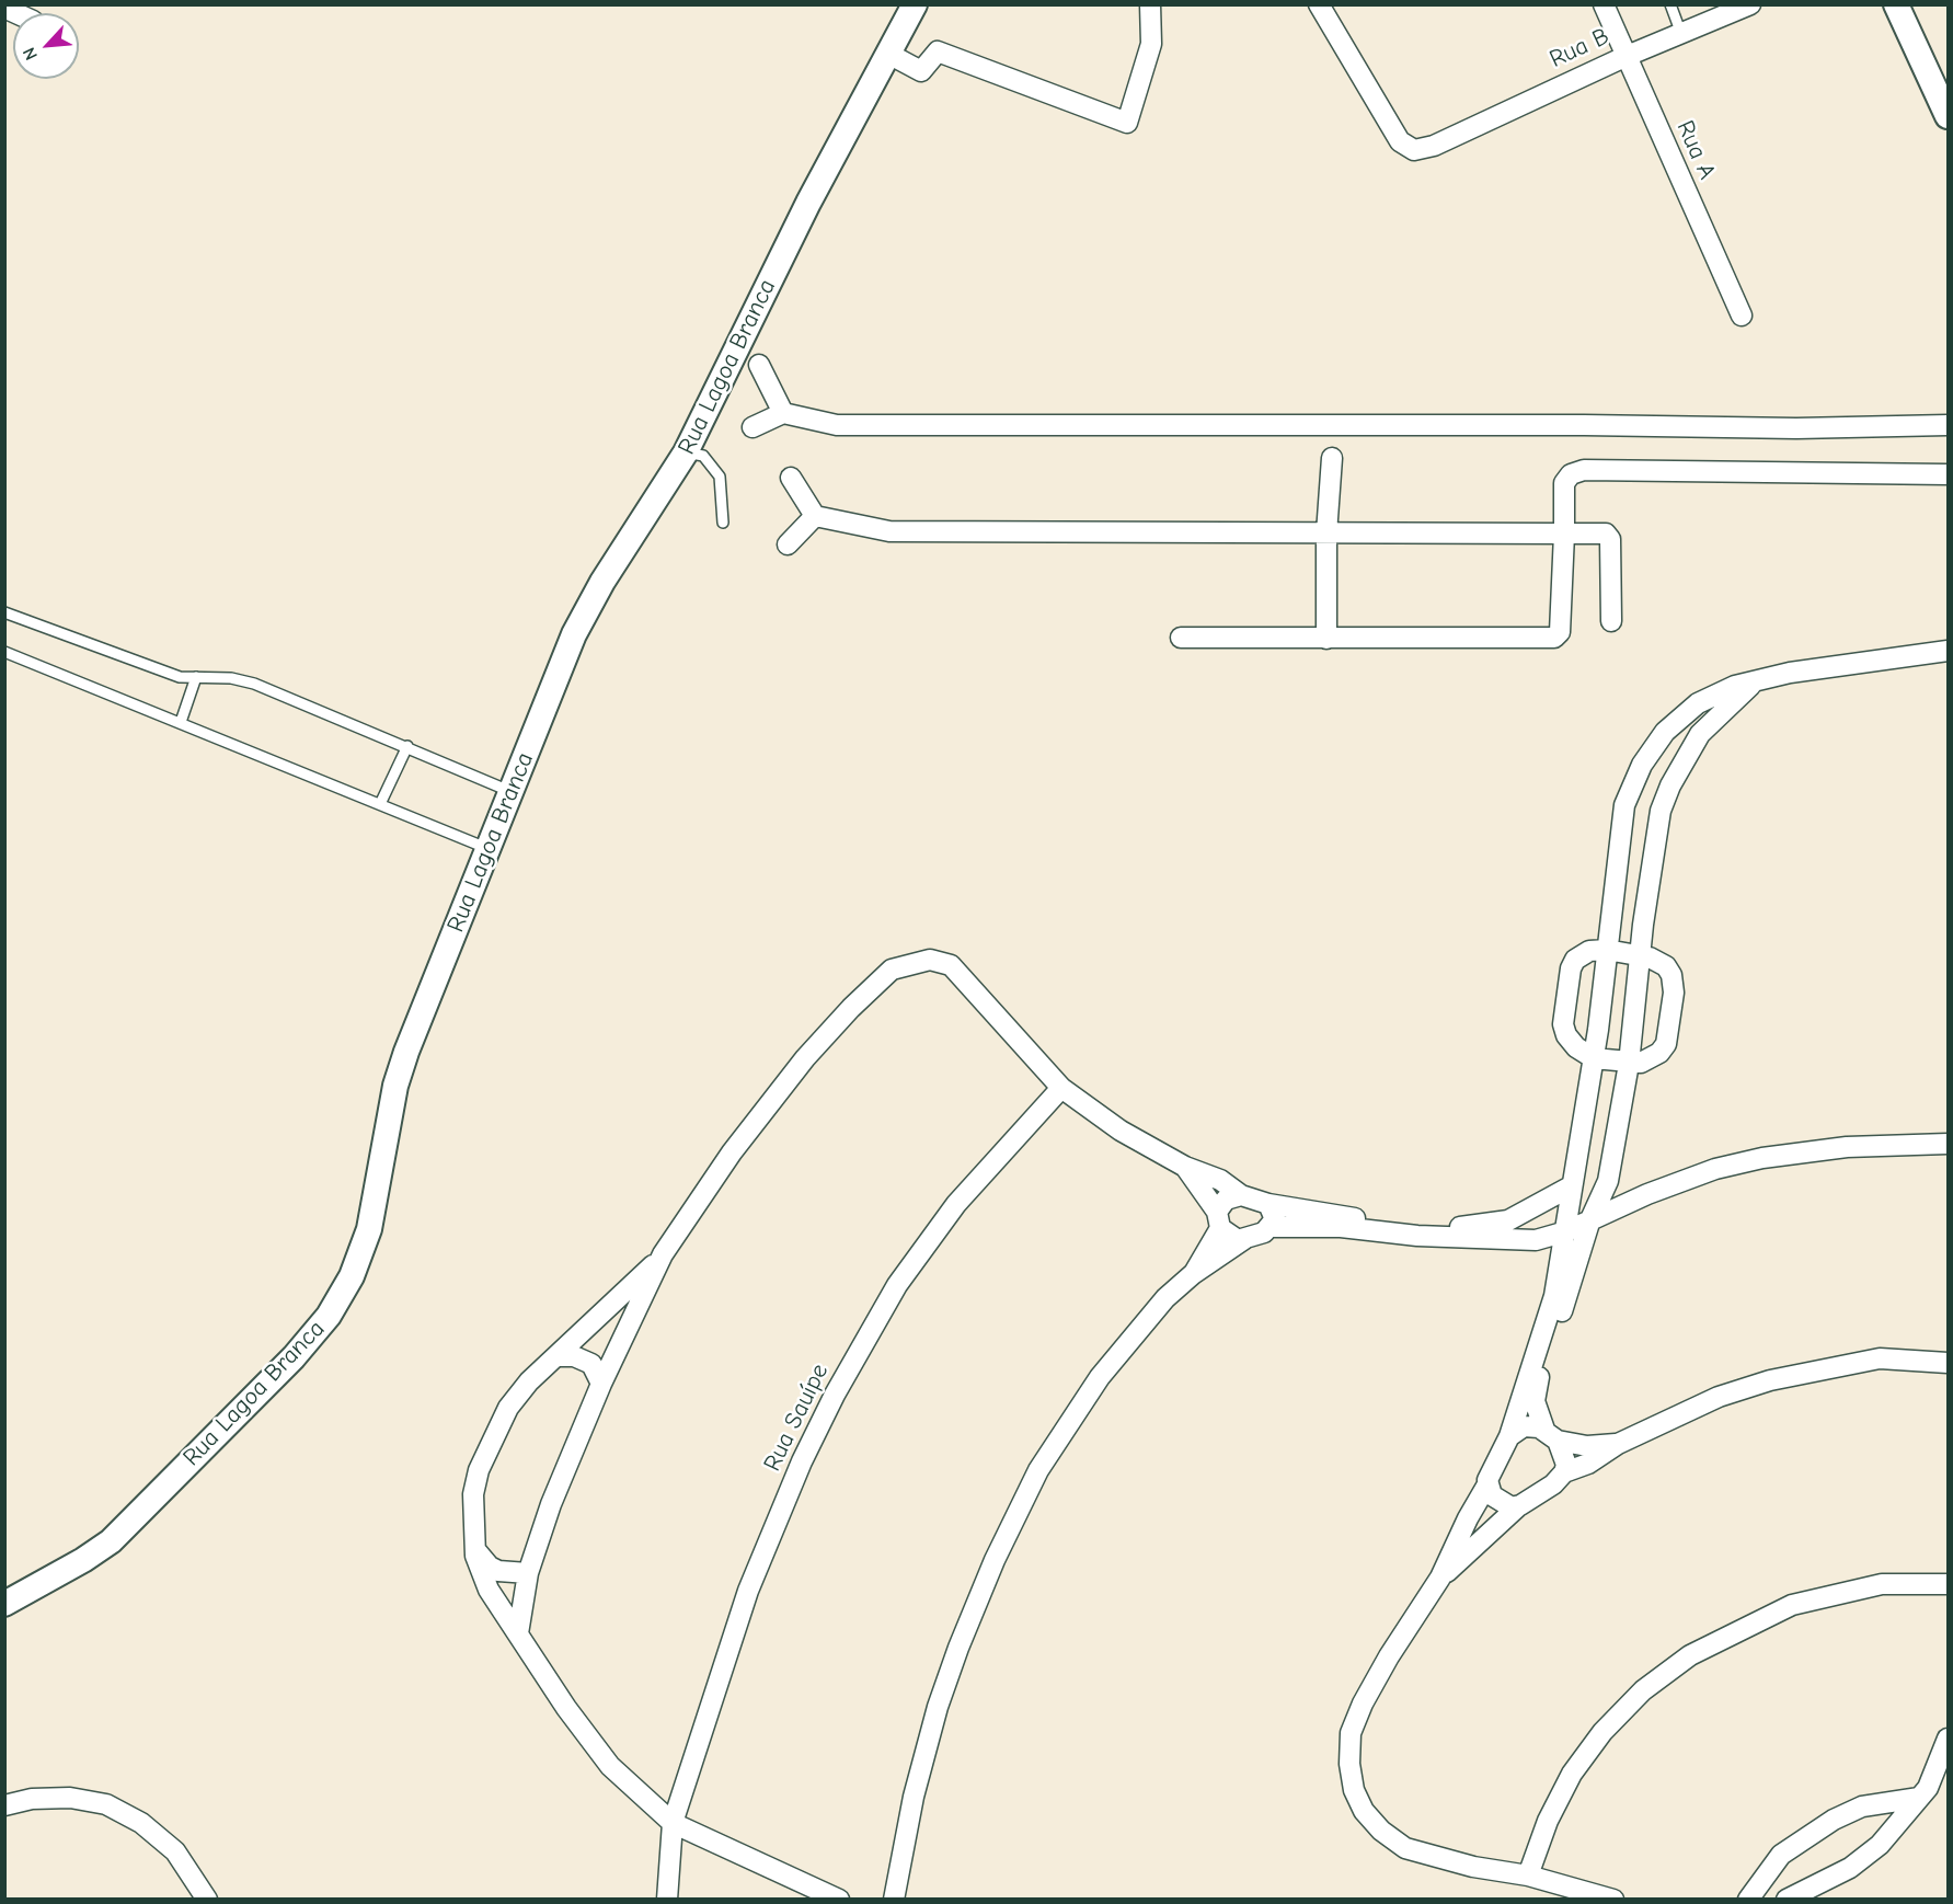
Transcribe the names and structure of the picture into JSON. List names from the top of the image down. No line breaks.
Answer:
{"streets":{"street":["Rua B","Rua A","Rua Lagoa Branca","Rua Sauípe"]},"crossings":[["Rua B","Rua A"]],"north":"bottom left"}
